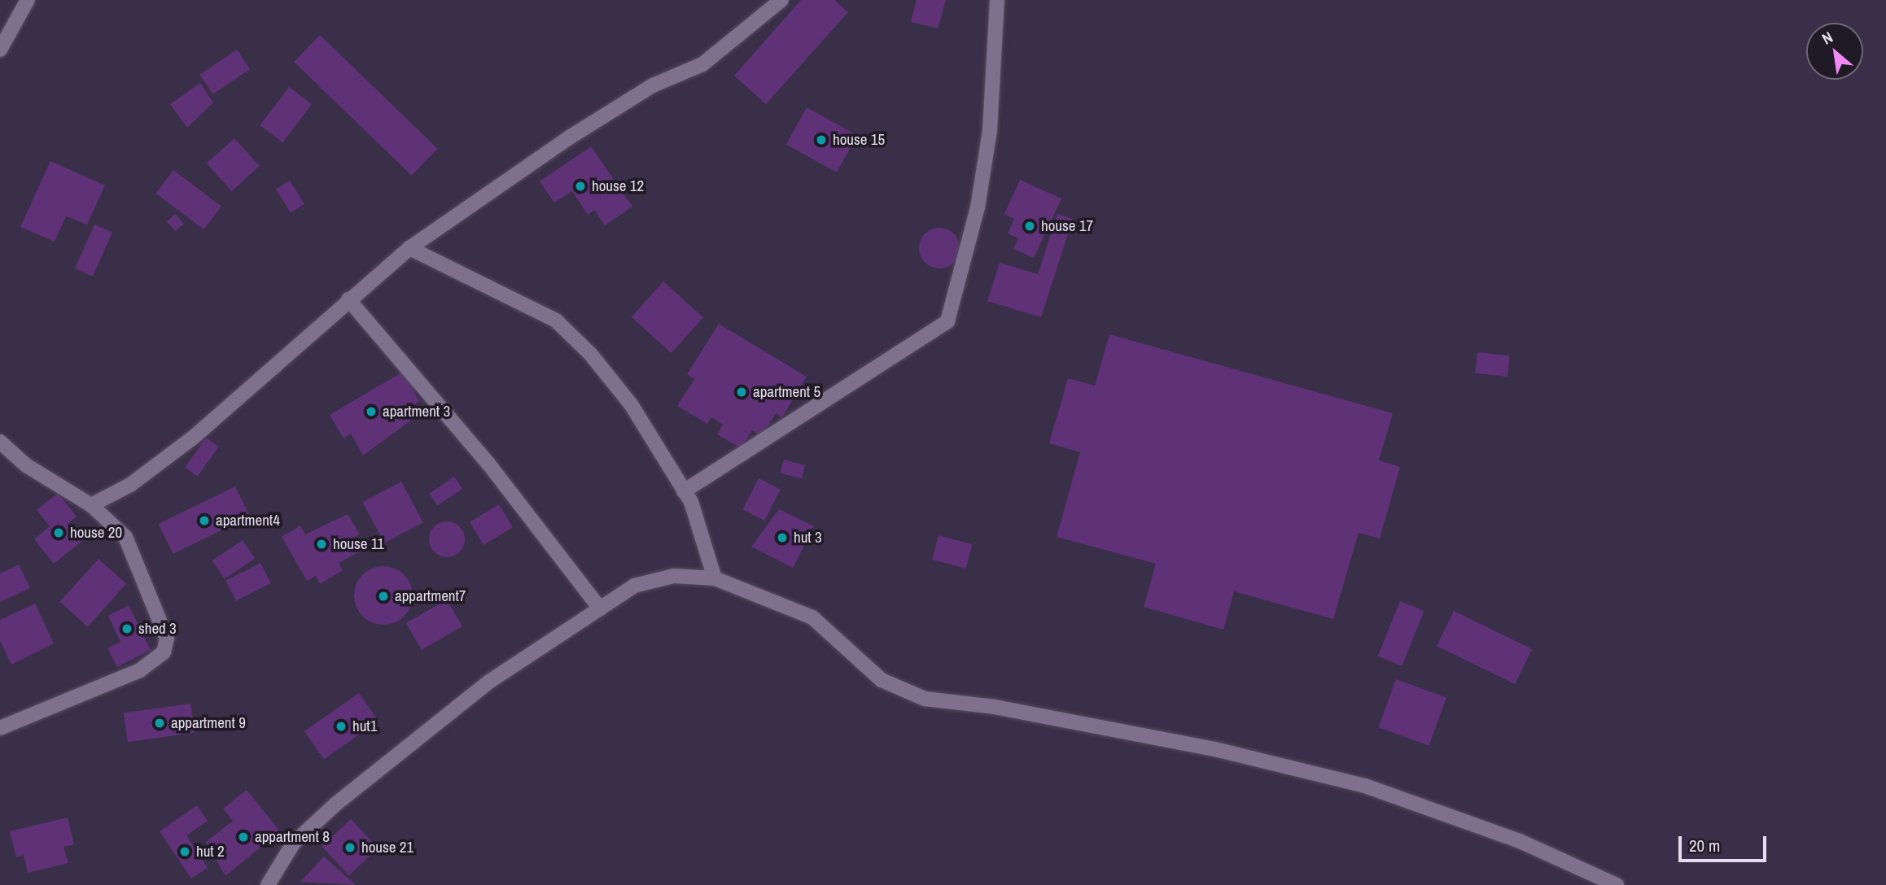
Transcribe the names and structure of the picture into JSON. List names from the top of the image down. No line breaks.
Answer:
{"places":["house 15","house 12","house 17","apartment 5","apartment 3","apartment4","house 20","hut 3","house 11","appartment7","shed 3","appartment 9","hut1","appartment 8","house 21","hut 2"],"scale_bar":"20 m","north":"top left"}
